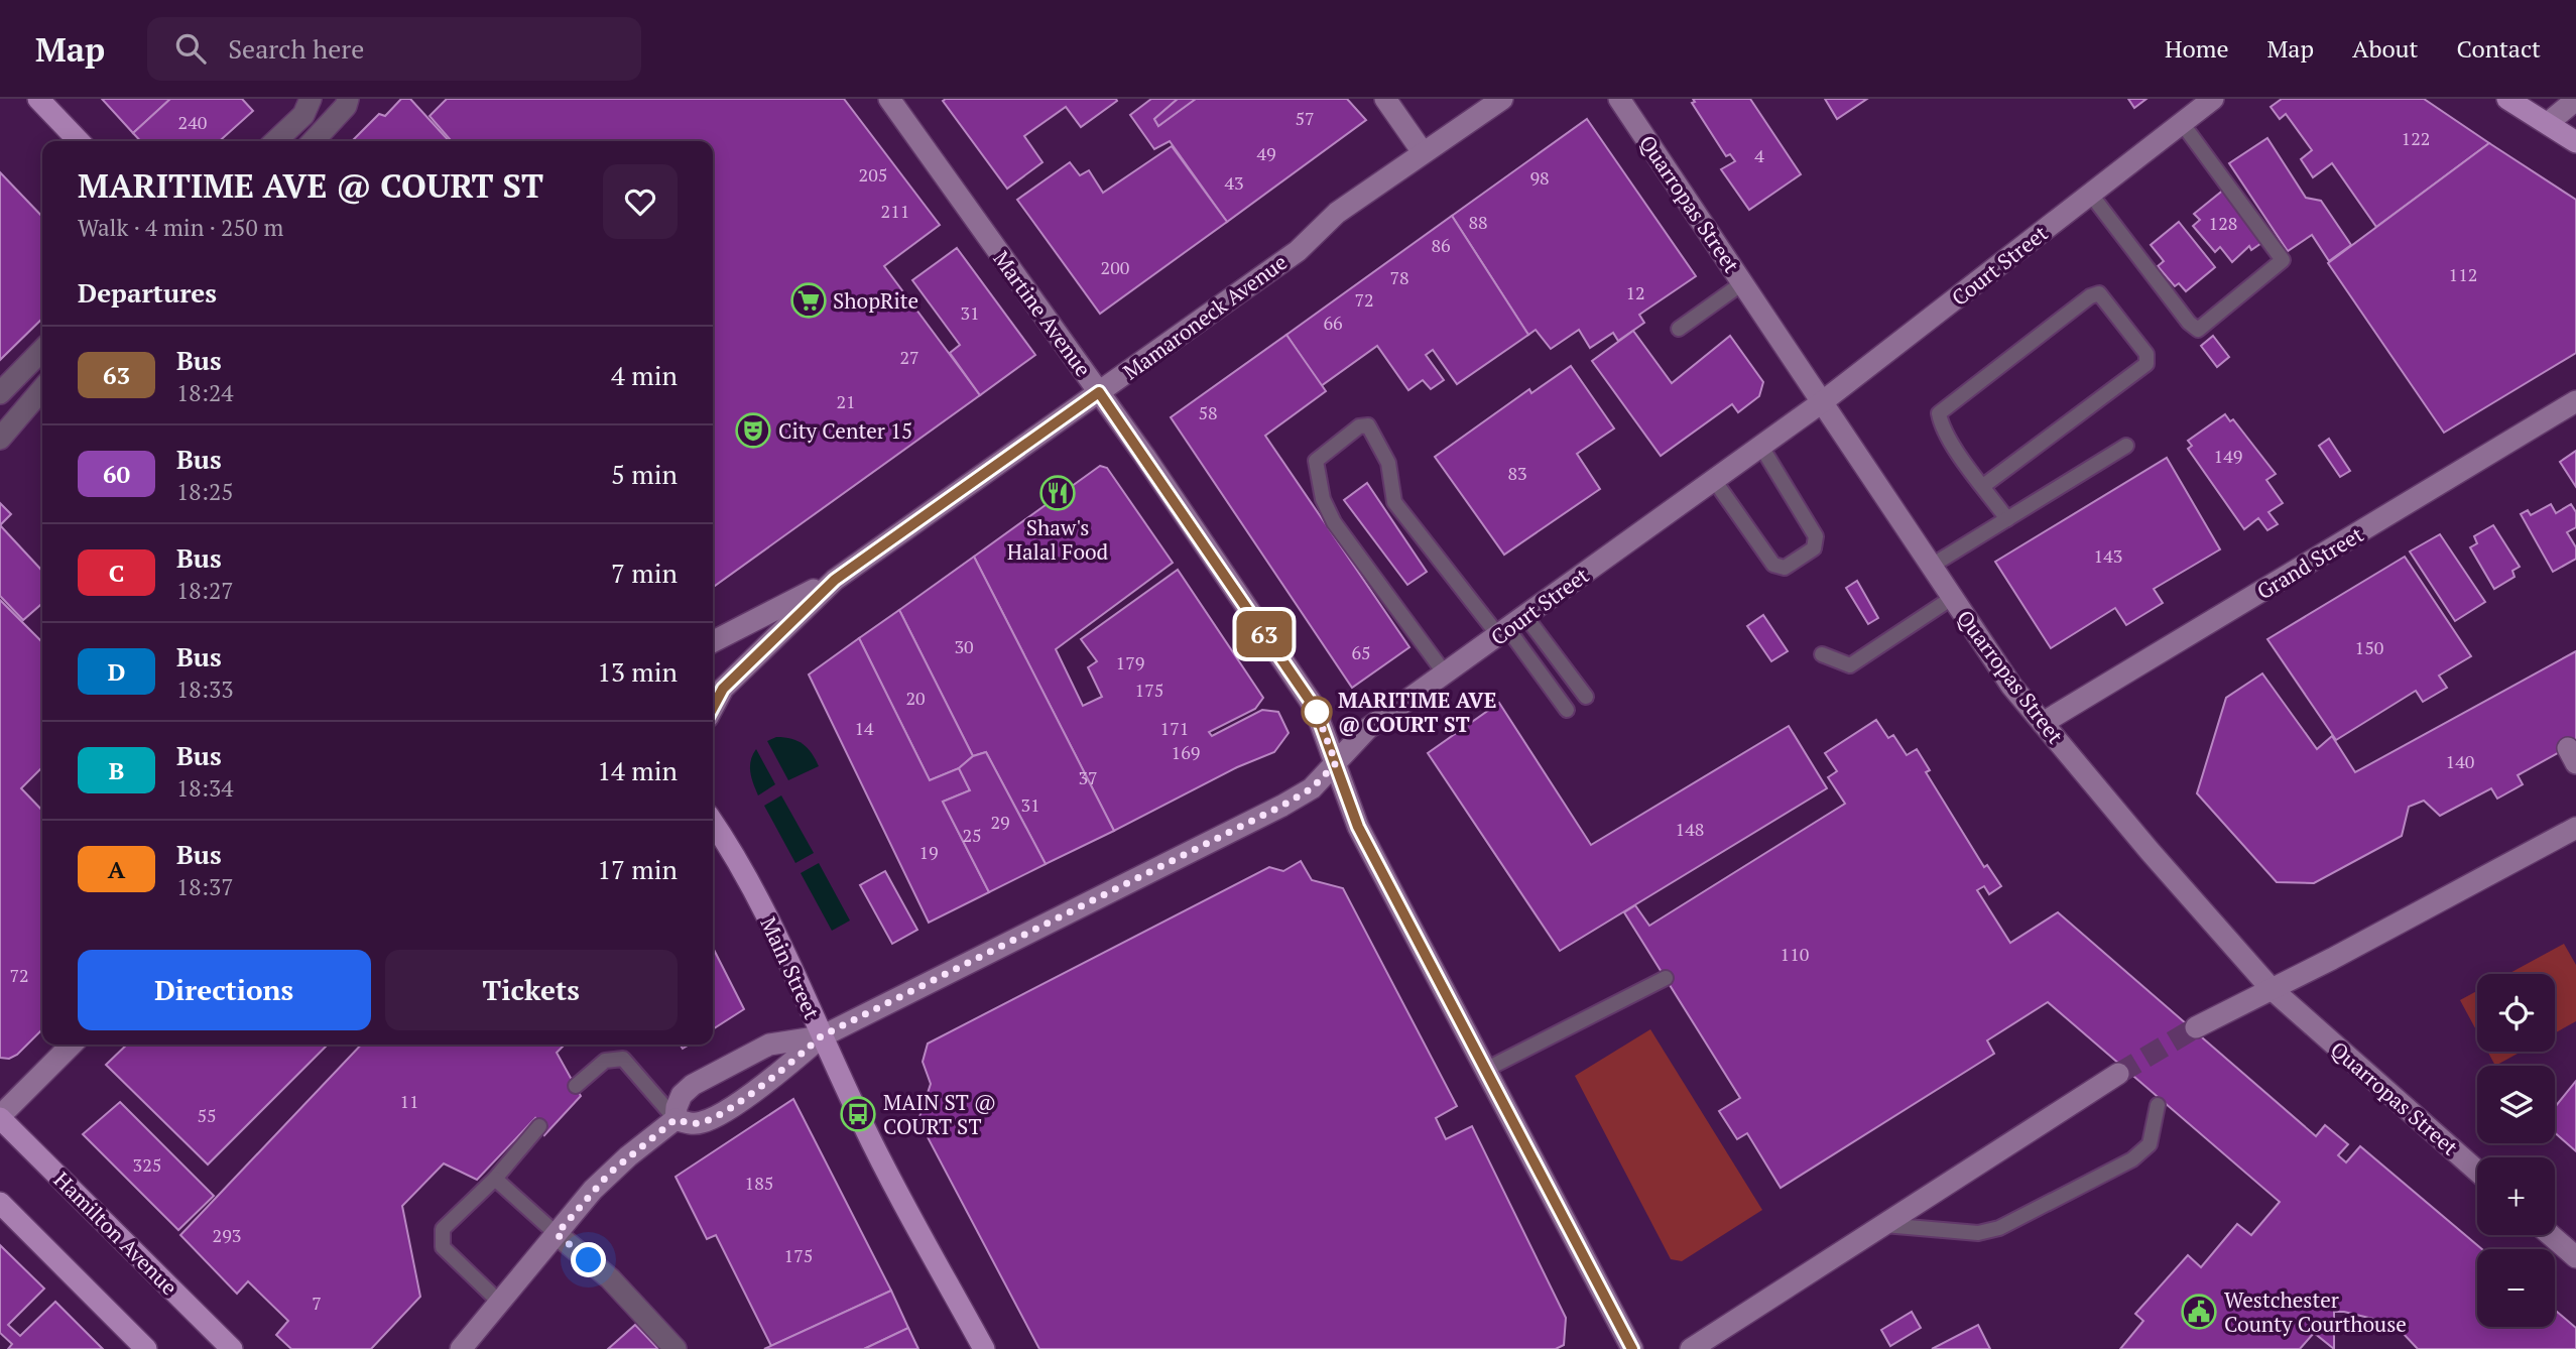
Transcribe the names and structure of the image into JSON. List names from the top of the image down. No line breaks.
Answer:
{"streets":{"main road":["Main Street","Hamilton Avenue"],"street":["Quarropas Street","Court Street","Martine Avenue","Mamaroneck Avenue","Grand Street"]},"crossings":[["Quarropas Street","Court Street"],["Quarropas Street","Grand Street"],["Court Street","Martine Avenue"],["Court Street","Main Street"],["Martine Avenue","Mamaroneck Avenue"]],"places":{"supermarket":["ShopRite"],"theatre":["City Center 15"],"restaurant":["Shaw's Halal Food"],"other":["MARITIME AVE @ COURT ST"],"bus stop":["MAIN ST @ COURT ST"],"public building":["Westchester County Courthouse"]},"lines":["bus line 63"],"house_numbers":["57","240","122","49","4","205","98","43","211","88","128","86","200","112","78","12","72","31","66","27","21","58","149","83","143","30","150","65","179","175","20","14","171","169","140","37","31","29","148","25","19","110","72","11","55","325","185","293","175","7"],"page":{"header":"Map","search":"Search here","nav":["Home","Map","About","Contact"],"on_map":"63","heading":[["MARITIME AVE @ COURT ST","Walk · 4 min · 250 m"],"Departures"],"list":[{"mark":"63","name":"Bus","note":"18:24","value":"4 min"},{"mark":"60","name":"Bus","note":"18:25","value":"5 min"},{"mark":"C","name":"Bus","note":"18:27","value":"7 min"},{"mark":"D","name":"Bus","note":"18:33","value":"13 min"},{"mark":"B","name":"Bus","note":"18:34","value":"14 min"},{"mark":"A","name":"Bus","note":"18:37","value":"17 min"}],"buttons":["Directions","Tickets"],"map_buttons":["+","−"]}}
